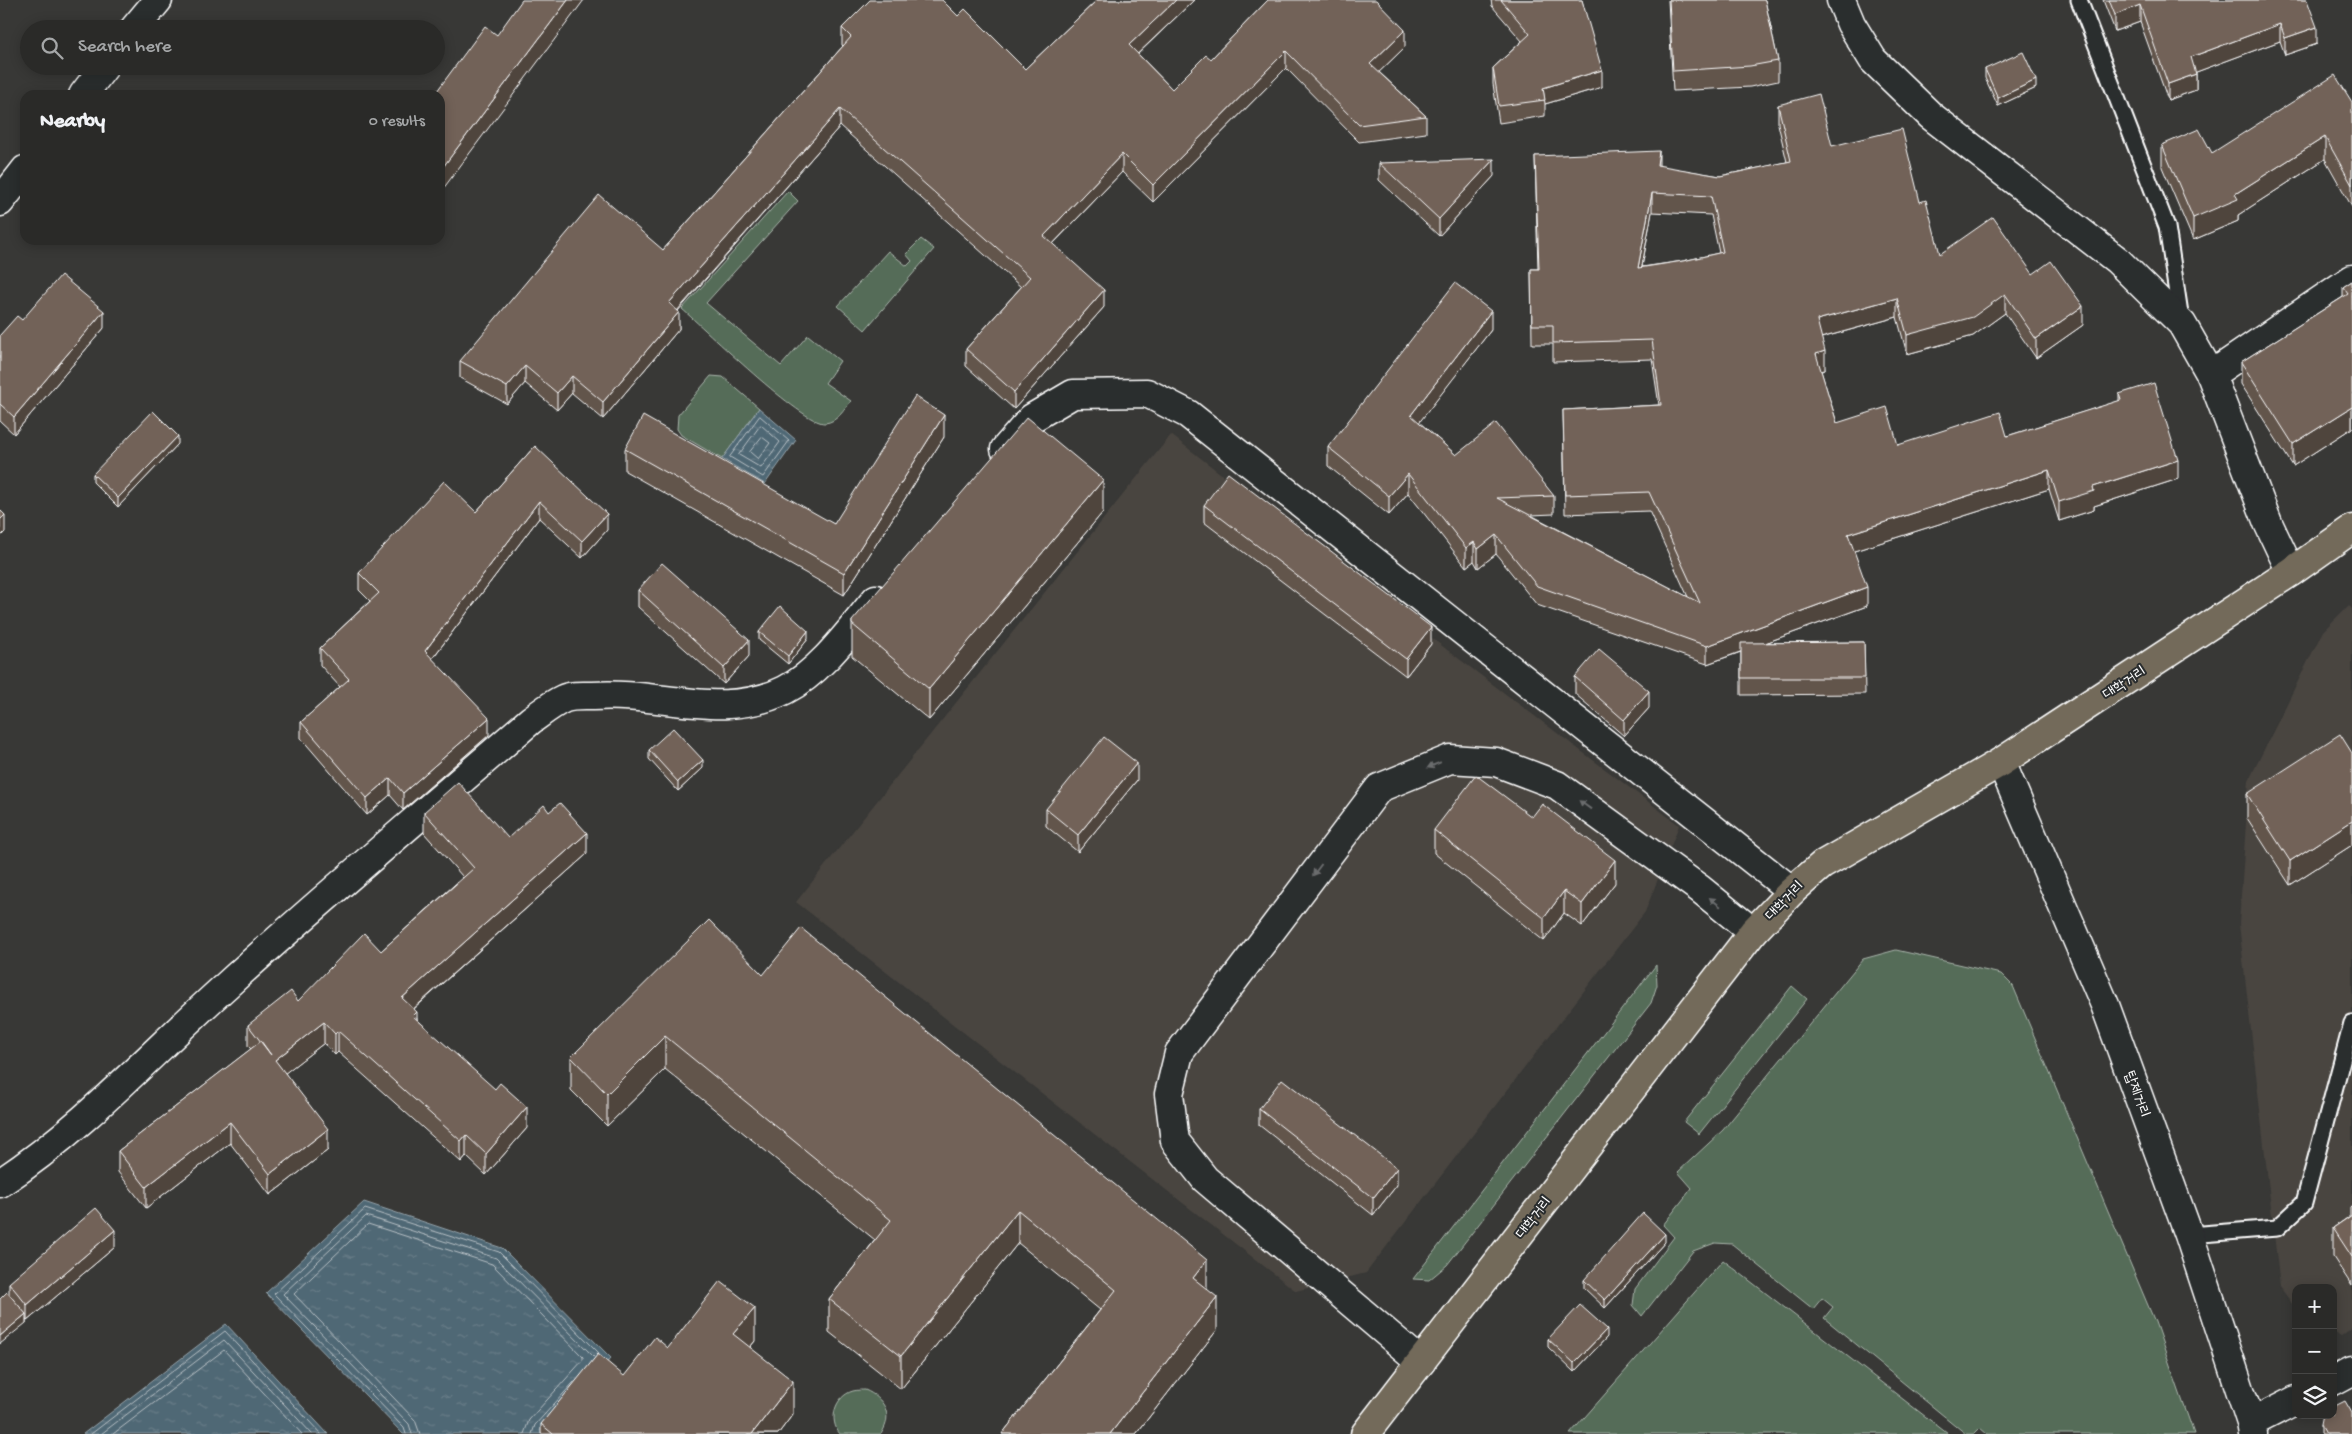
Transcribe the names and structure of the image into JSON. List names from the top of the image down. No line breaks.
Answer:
{"streets":{"main road":["대학거리"],"street":["탑제거리"]},"crossings":[["대학거리","탑제거리"]],"page":{"search":"Search here","heading":["Nearby","0 results"],"map_buttons":["+","−"]}}
